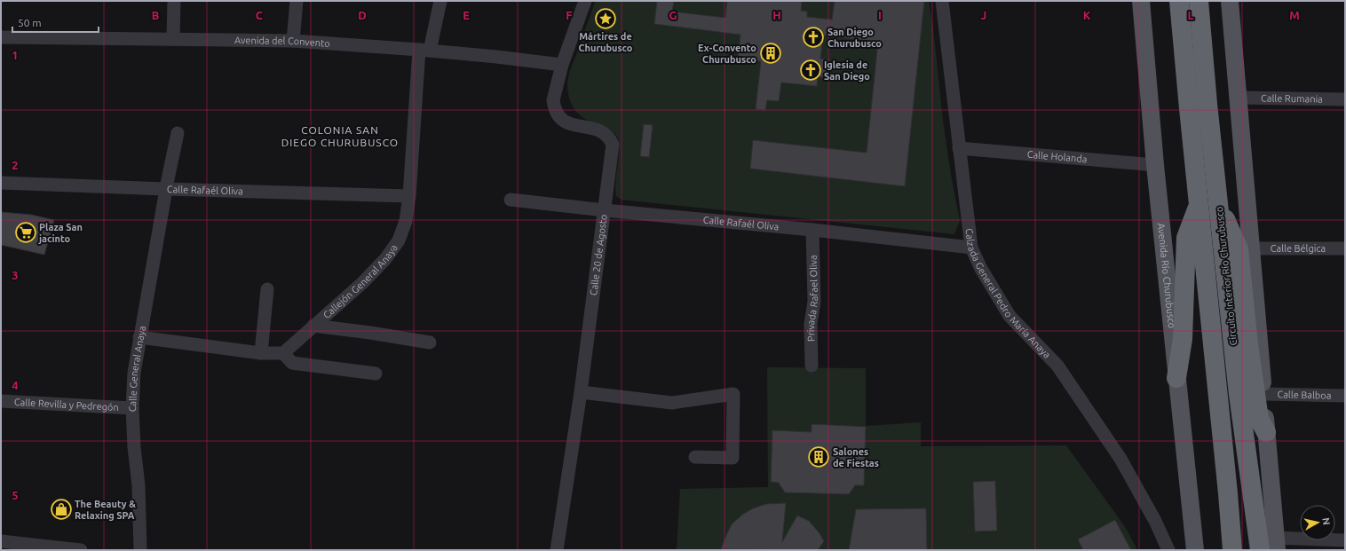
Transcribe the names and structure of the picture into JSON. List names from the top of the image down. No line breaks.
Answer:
{"streets":{"highway":["Circuito Interior Río Churubusco"],"main road":["Avenida Río Churubusco"],"street":["Avenida del Convento","Calle Rumania","Calle Holanda","Calle Rafaél Oliva","Calle Bélgica","Calle 20 de Agosto","Callejón General Anaya","Calzada General Pedro María Anaya","Privada Rafael Oliva","Calle General Anaya","Calle Balboa","Calle Revilla y Pedregón"]},"crossings":[["Avenida del Convento","Calle 20 de Agosto"],["Avenida del Convento","Callejón General Anaya"],["Calle Holanda","Avenida Río Churubusco"],["Calle Holanda","Calzada General Pedro María Anaya"],["Calle Rafaél Oliva","Calle 20 de Agosto"],["Calle Rafaél Oliva","Callejón General Anaya"],["Calle Rafaél Oliva","Calzada General Pedro María Anaya"],["Calle Rafaél Oliva","Privada Rafael Oliva"],["Calle Rafaél Oliva","Calle General Anaya"],["Calle General Anaya","Calle Revilla y Pedregón"]],"districts":["COLONIA SAN DIEGO CHURUBUSCO"],"places":{"place":["Mártires de Churubusco"],"church":["San Diego Churubusco","Iglesia de San Diego"],"building":["Ex-Convento Churubusco","Salones de Fiestas"],"supermarket":["Plaza San jacinto"],"shop":["The Beauty & Relaxing SPA"]},"scale_bar":"50 m","north":"right","grid":{"columns":["B","C","D","E","F","G","H","I","J","K","L","M"],"rows":["1","2","3","4","5"]}}
